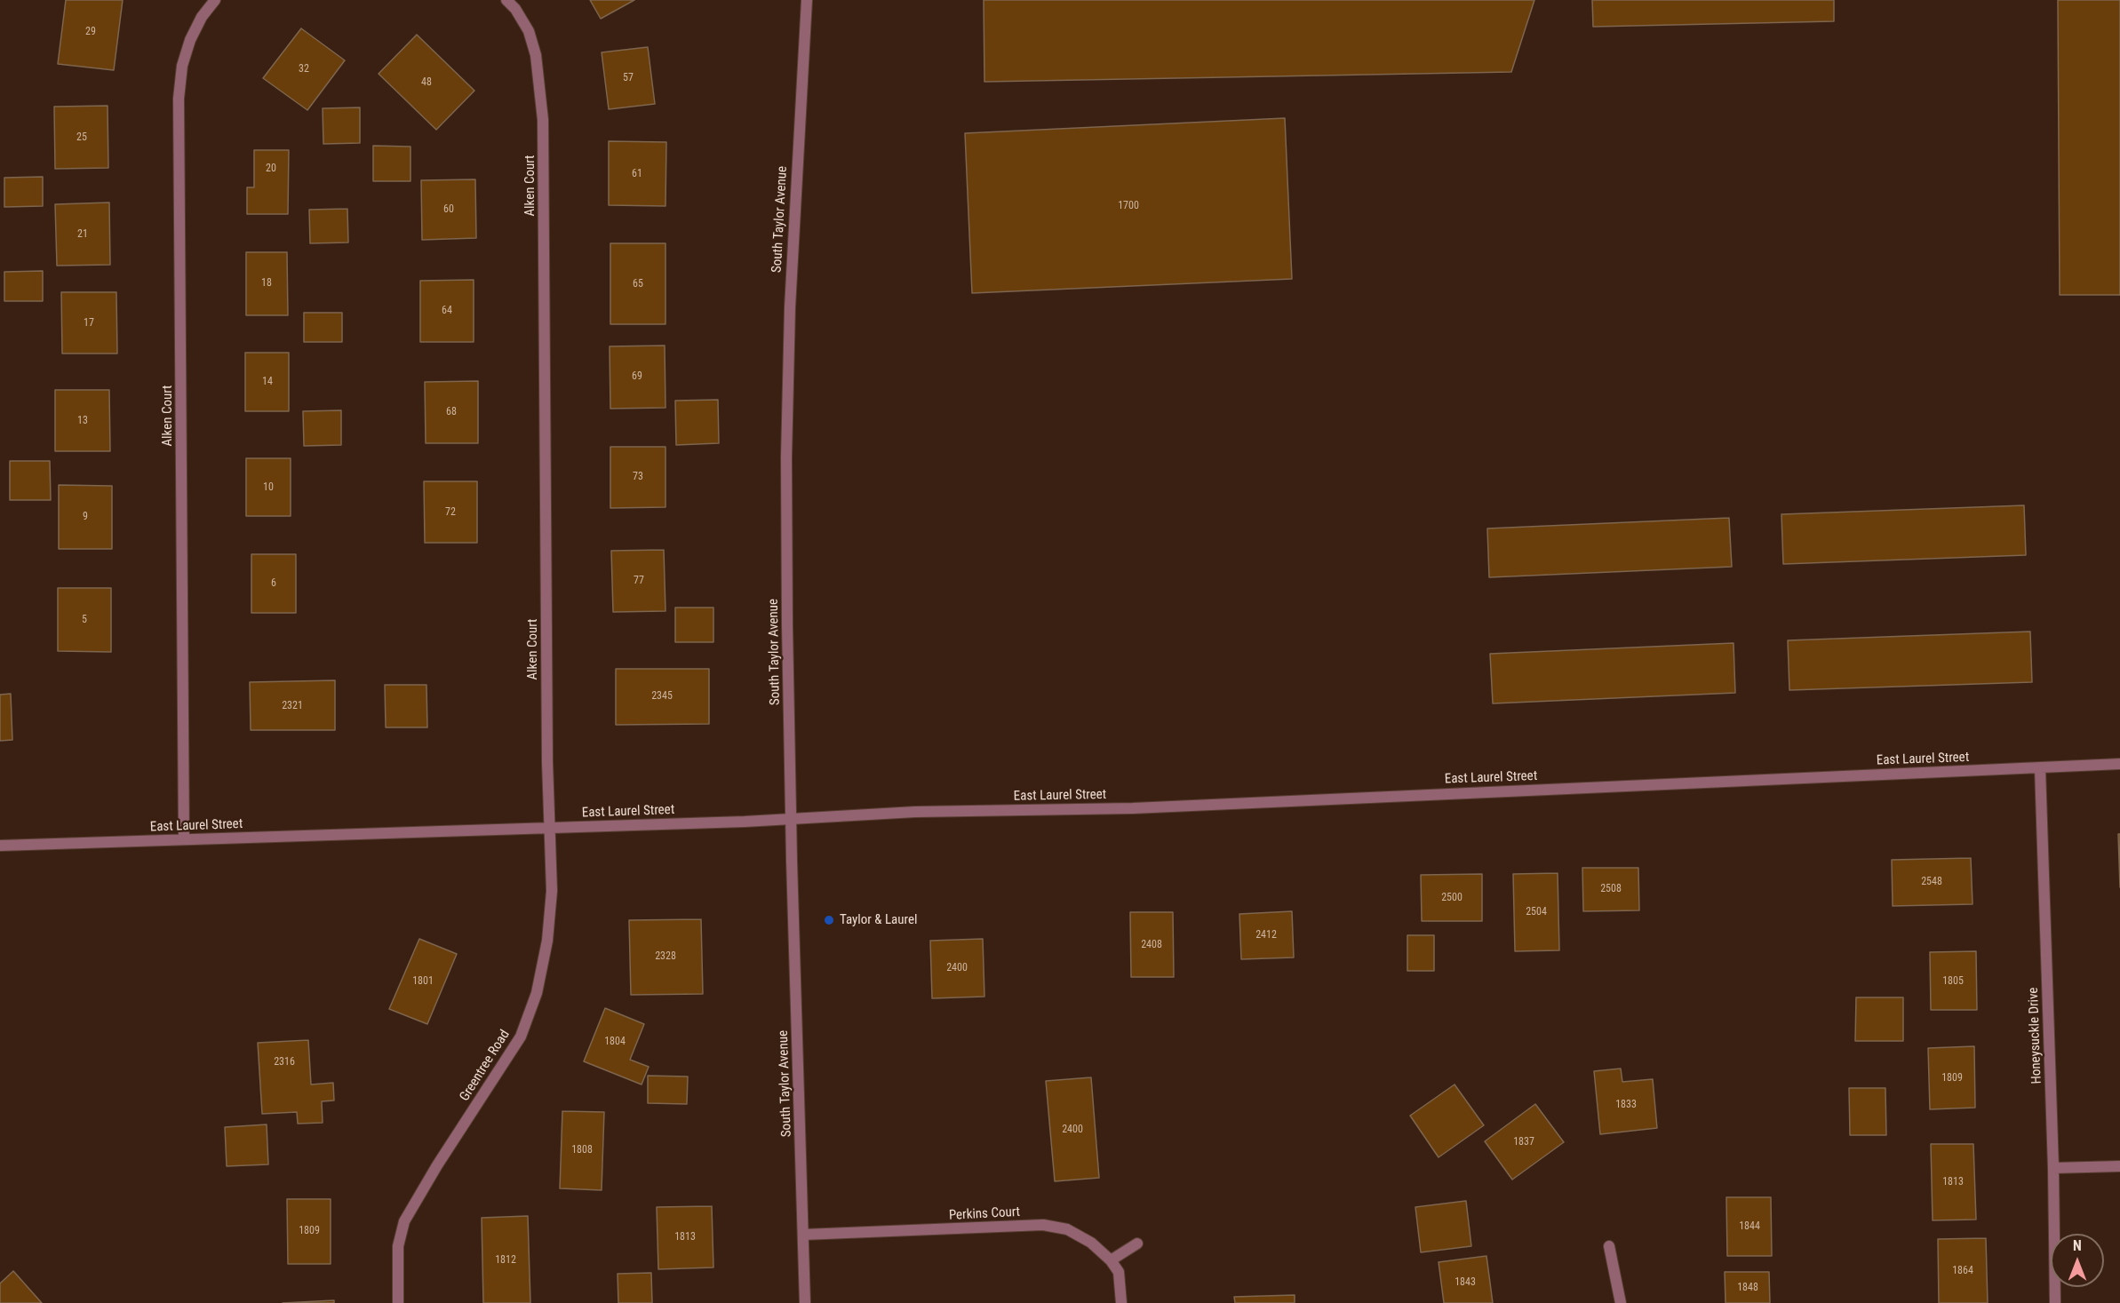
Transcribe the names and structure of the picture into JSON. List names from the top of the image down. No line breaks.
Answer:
{"streets":{"street":["Alken Court","South Taylor Avenue","East Laurel Street","Honeysuckle Drive","Greentree Road","Perkins Court"]},"crossings":[["Alken Court","East Laurel Street"],["Alken Court","Greentree Road"],["South Taylor Avenue","East Laurel Street"],["South Taylor Avenue","Perkins Court"],["East Laurel Street","Honeysuckle Drive"],["East Laurel Street","Greentree Road"]],"places":["Taylor & Laurel"],"house_numbers":["29","32","57","48","25","20","61","1700","60","21","18","65","64","17","69","14","68","13","73","10","72","9","77","6","5","2345","2321","2548","2508","2500","2504","2412","2408","2328","2400","1801","1805","1804","2316","1809","1833","2400","1837","1808","1813","1844","1809","1813","1812","1864","1843","1848"],"north":"top"}
